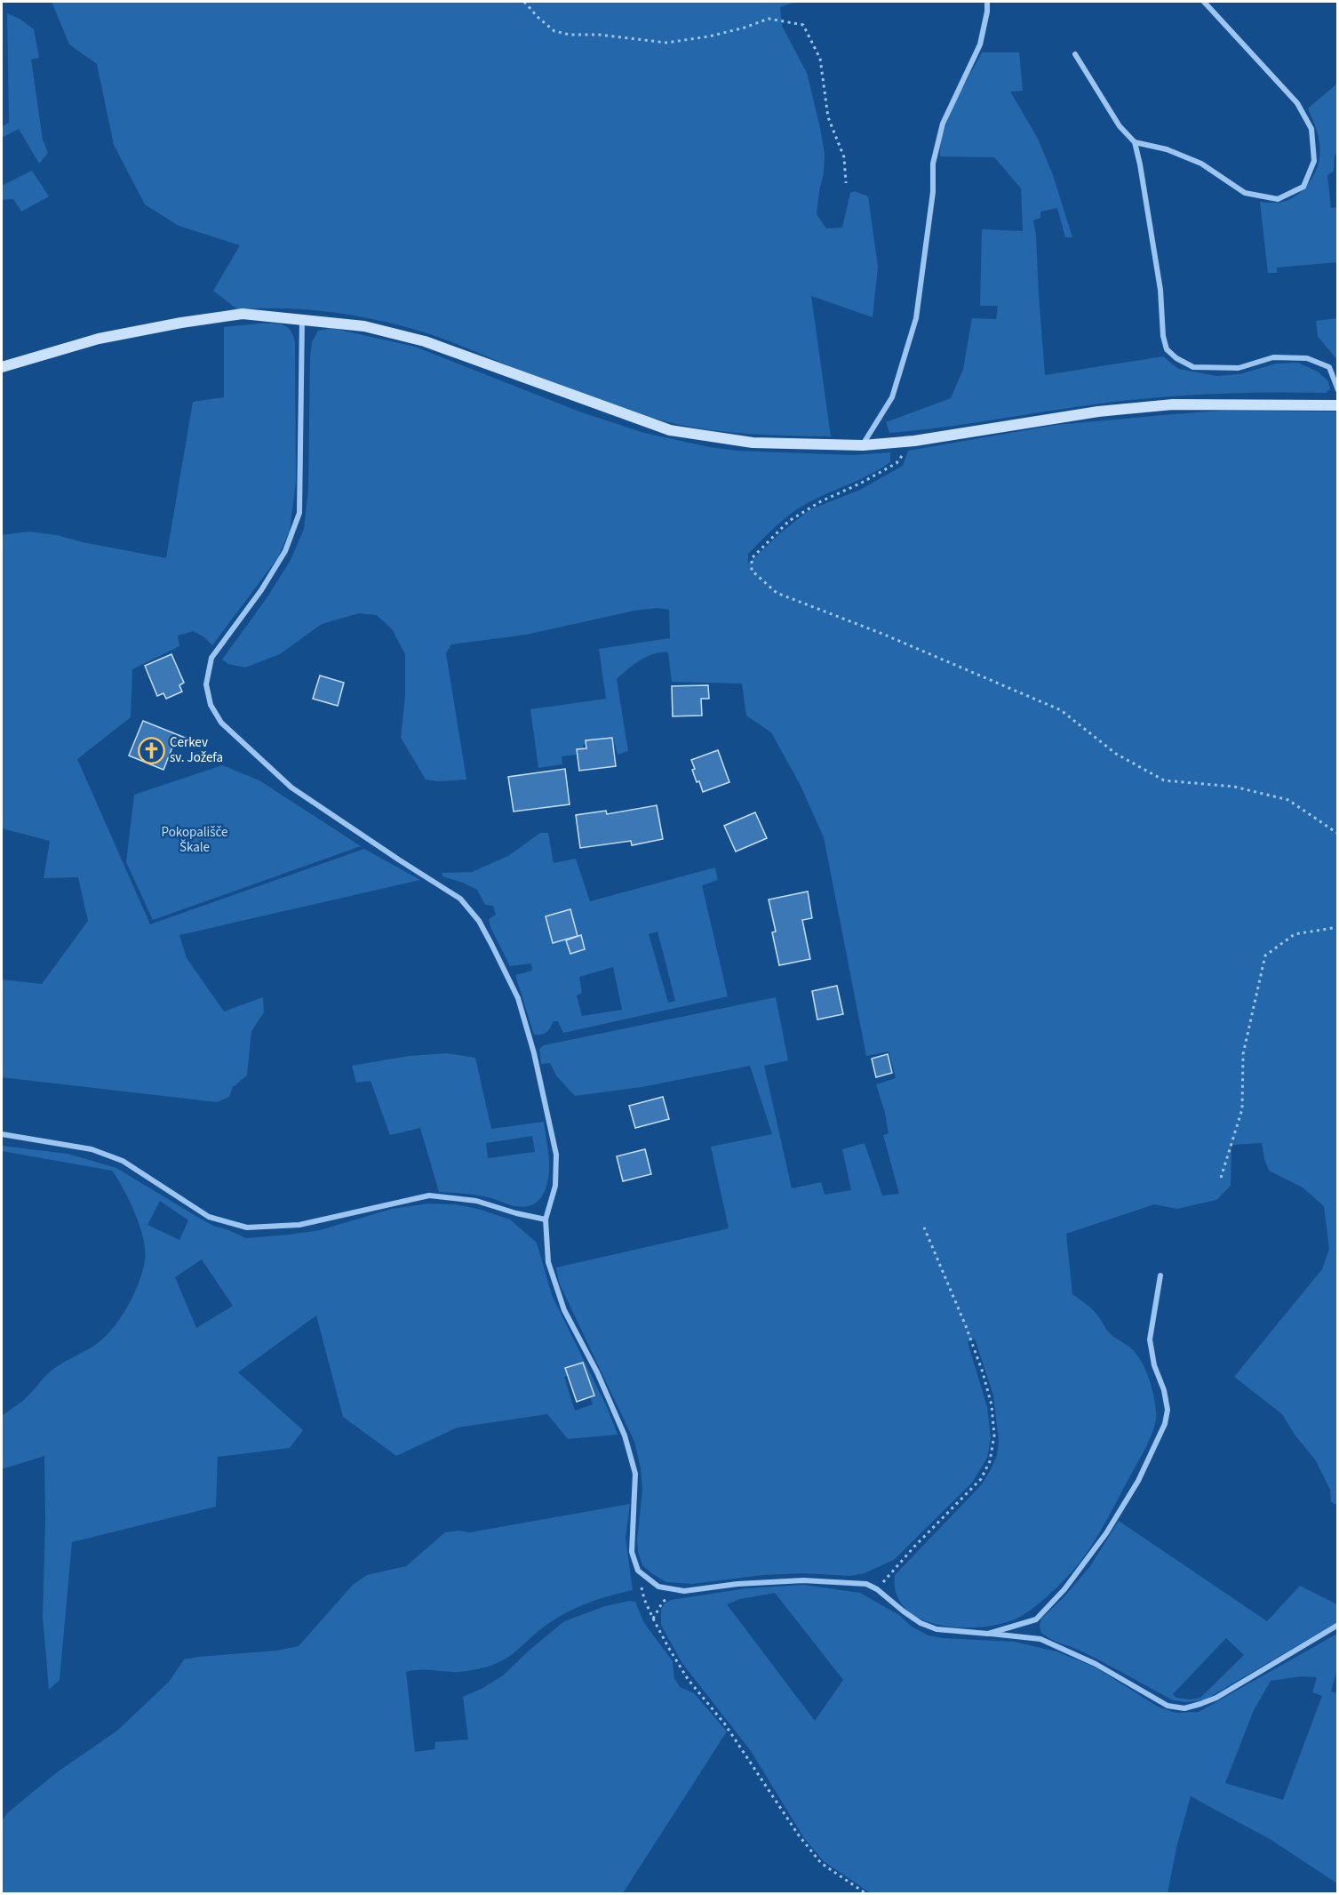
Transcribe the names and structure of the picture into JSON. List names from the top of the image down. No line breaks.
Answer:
{"parks":["Pokopališče Škale"],"places":{"church":["Cerkev sv. Jožefa"]}}
